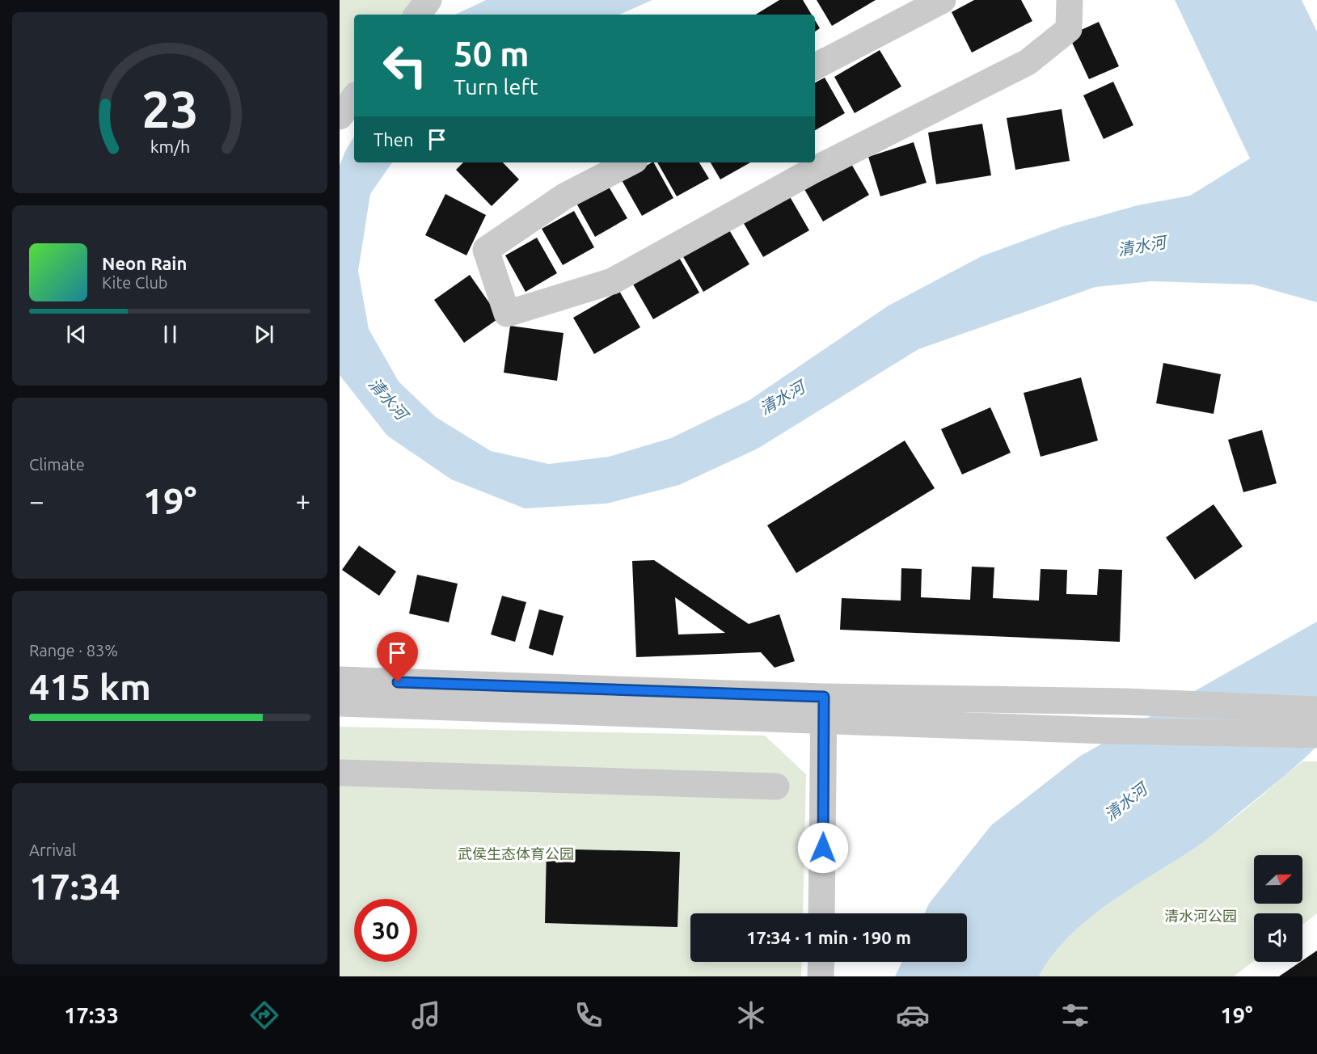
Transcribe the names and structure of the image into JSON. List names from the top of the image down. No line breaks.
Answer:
{"water":["清水河"],"parks":["武侯生态体育公园","清水河公园"],"north":"right","page":{"turn":["50 m","Turn left"],"then":"Then","song":["Neon Rain","Kite Club"],"tile":["Climate",["Range · 83%","415 km"],["Arrival","17:34"]],"heat":["−","19°","+"],"limit":"30","trip":"17:34 · 1 min · 190 m","tabs":["17:33","19°"],"gauge":["23","km/h"]}}
